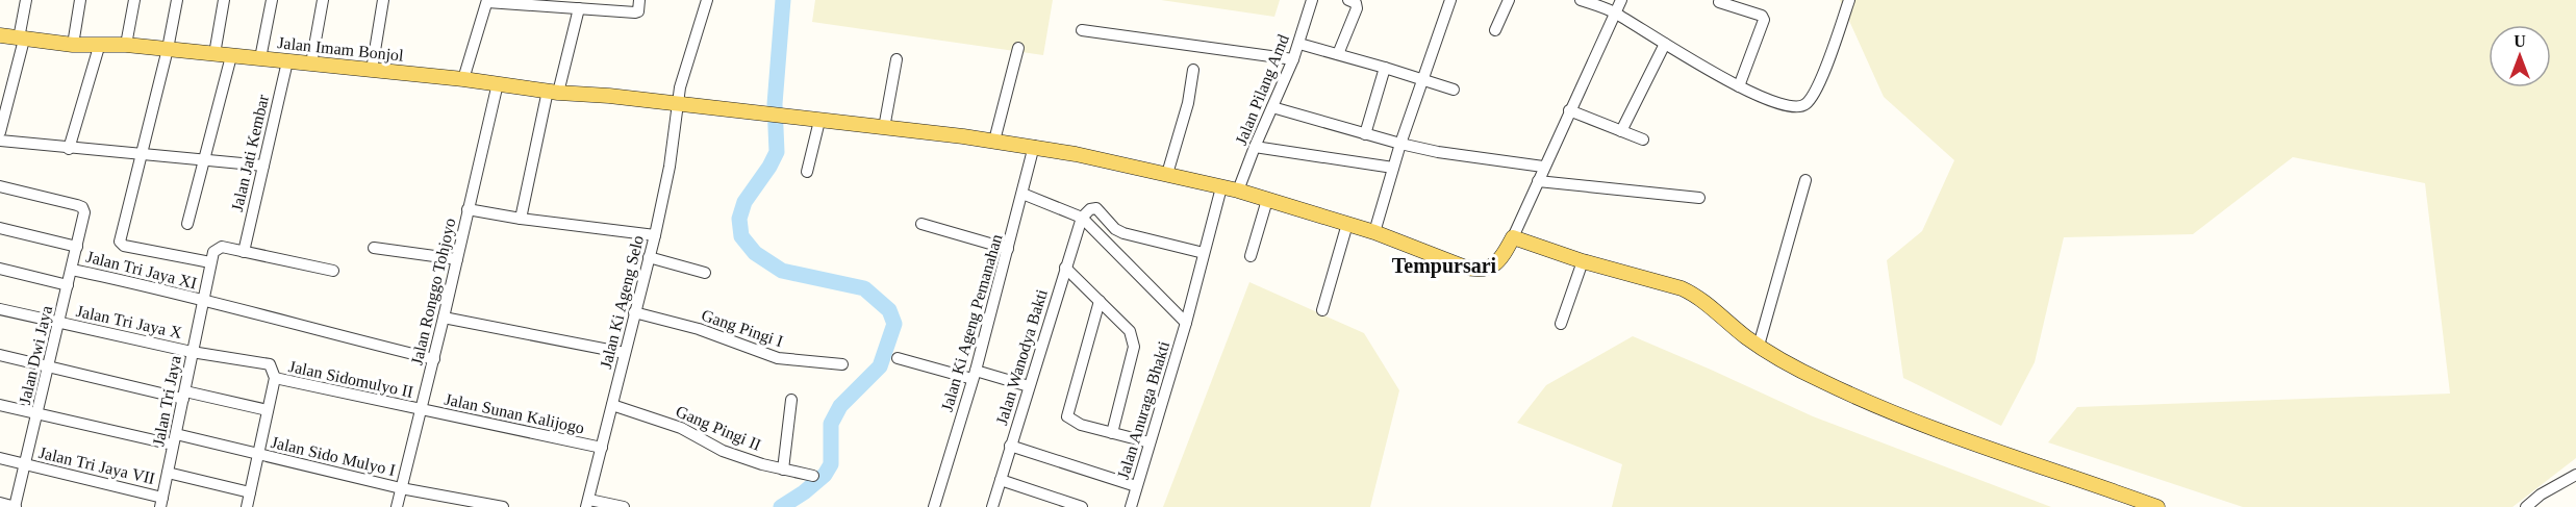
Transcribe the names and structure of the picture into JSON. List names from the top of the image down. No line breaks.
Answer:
{"streets":{"main road":["Jalan Imam Bonjol"],"street":["Jalan Pilang Amd","Jalan Jati Kembar","Jalan Tri Jaya XI","Jalan Ronggo Tohjoyo","Jalan Ki Ageng Selo","Jalan Tri Jaya X","Jalan Ki Ageng Pemanahan","Gang Pingi I","Jalan Dwi Jaya","Jalan Wanodya Bakti","Jalan Sidomulyo II","Jalan Tri Jaya","Jalan Anuraga Bhakti","Jalan Sunan Kalijogo","Gang Pingi II","Jalan Sido Mulyo I","Jalan Tri Jaya VII"]},"crossings":[["Jalan Imam Bonjol","Jalan Pilang Amd"],["Jalan Imam Bonjol","Jalan Jati Kembar"],["Jalan Imam Bonjol","Jalan Ronggo Tohjoyo"],["Jalan Imam Bonjol","Jalan Ki Ageng Selo"],["Jalan Imam Bonjol","Jalan Ki Ageng Pemanahan"],["Jalan Imam Bonjol","Jalan Anuraga Bhakti"],["Jalan Tri Jaya XI","Jalan Ronggo Tohjoyo"],["Jalan Tri Jaya XI","Jalan Dwi Jaya"],["Jalan Tri Jaya XI","Jalan Tri Jaya"],["Jalan Ronggo Tohjoyo","Jalan Sidomulyo II"],["Jalan Ronggo Tohjoyo","Jalan Sunan Kalijogo"],["Jalan Ronggo Tohjoyo","Jalan Sido Mulyo I"],["Jalan Ki Ageng Selo","Gang Pingi I"],["Jalan Ki Ageng Selo","Jalan Sunan Kalijogo"],["Jalan Ki Ageng Selo","Gang Pingi II"],["Jalan Tri Jaya X","Jalan Dwi Jaya"],["Jalan Tri Jaya X","Jalan Sidomulyo II"],["Jalan Tri Jaya X","Jalan Tri Jaya"],["Jalan Dwi Jaya","Jalan Sido Mulyo I"],["Jalan Dwi Jaya","Jalan Tri Jaya VII"],["Jalan Sidomulyo II","Jalan Sunan Kalijogo"],["Jalan Tri Jaya","Jalan Sido Mulyo I"],["Jalan Tri Jaya","Jalan Tri Jaya VII"]],"districts":["Tempursari"],"north":"top"}
